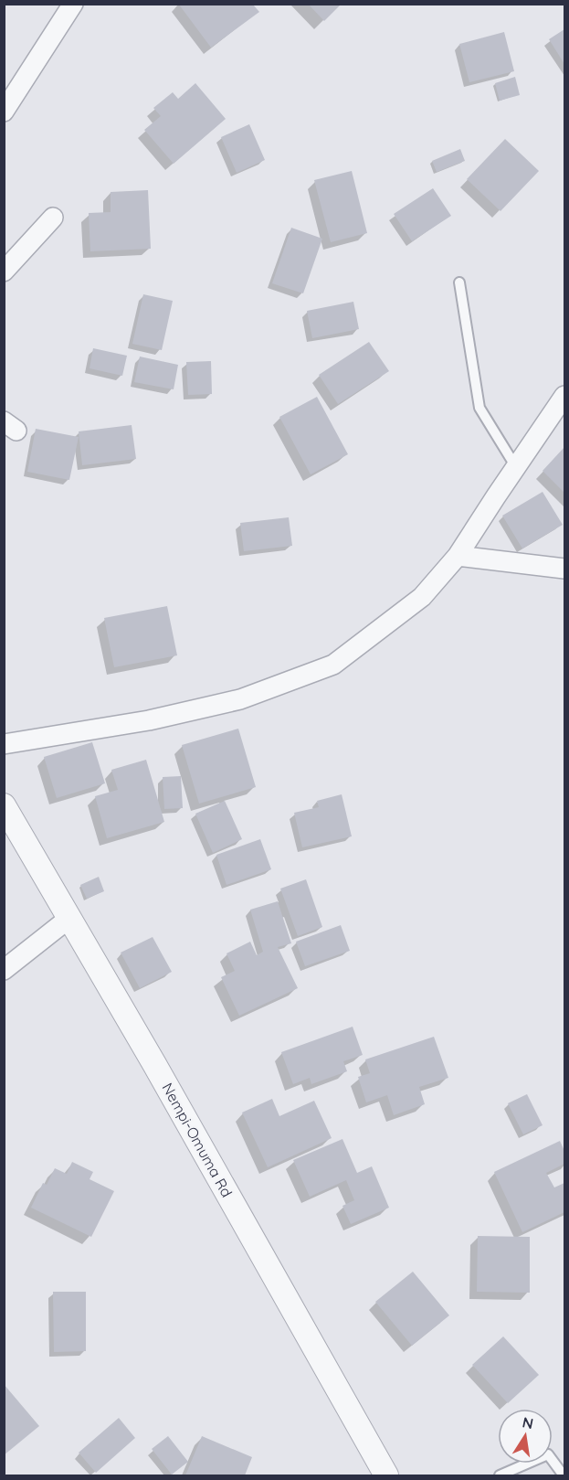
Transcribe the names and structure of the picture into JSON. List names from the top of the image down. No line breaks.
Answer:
{"streets":{"street":["Nempi-Omuma Rd"]},"north":"top"}
